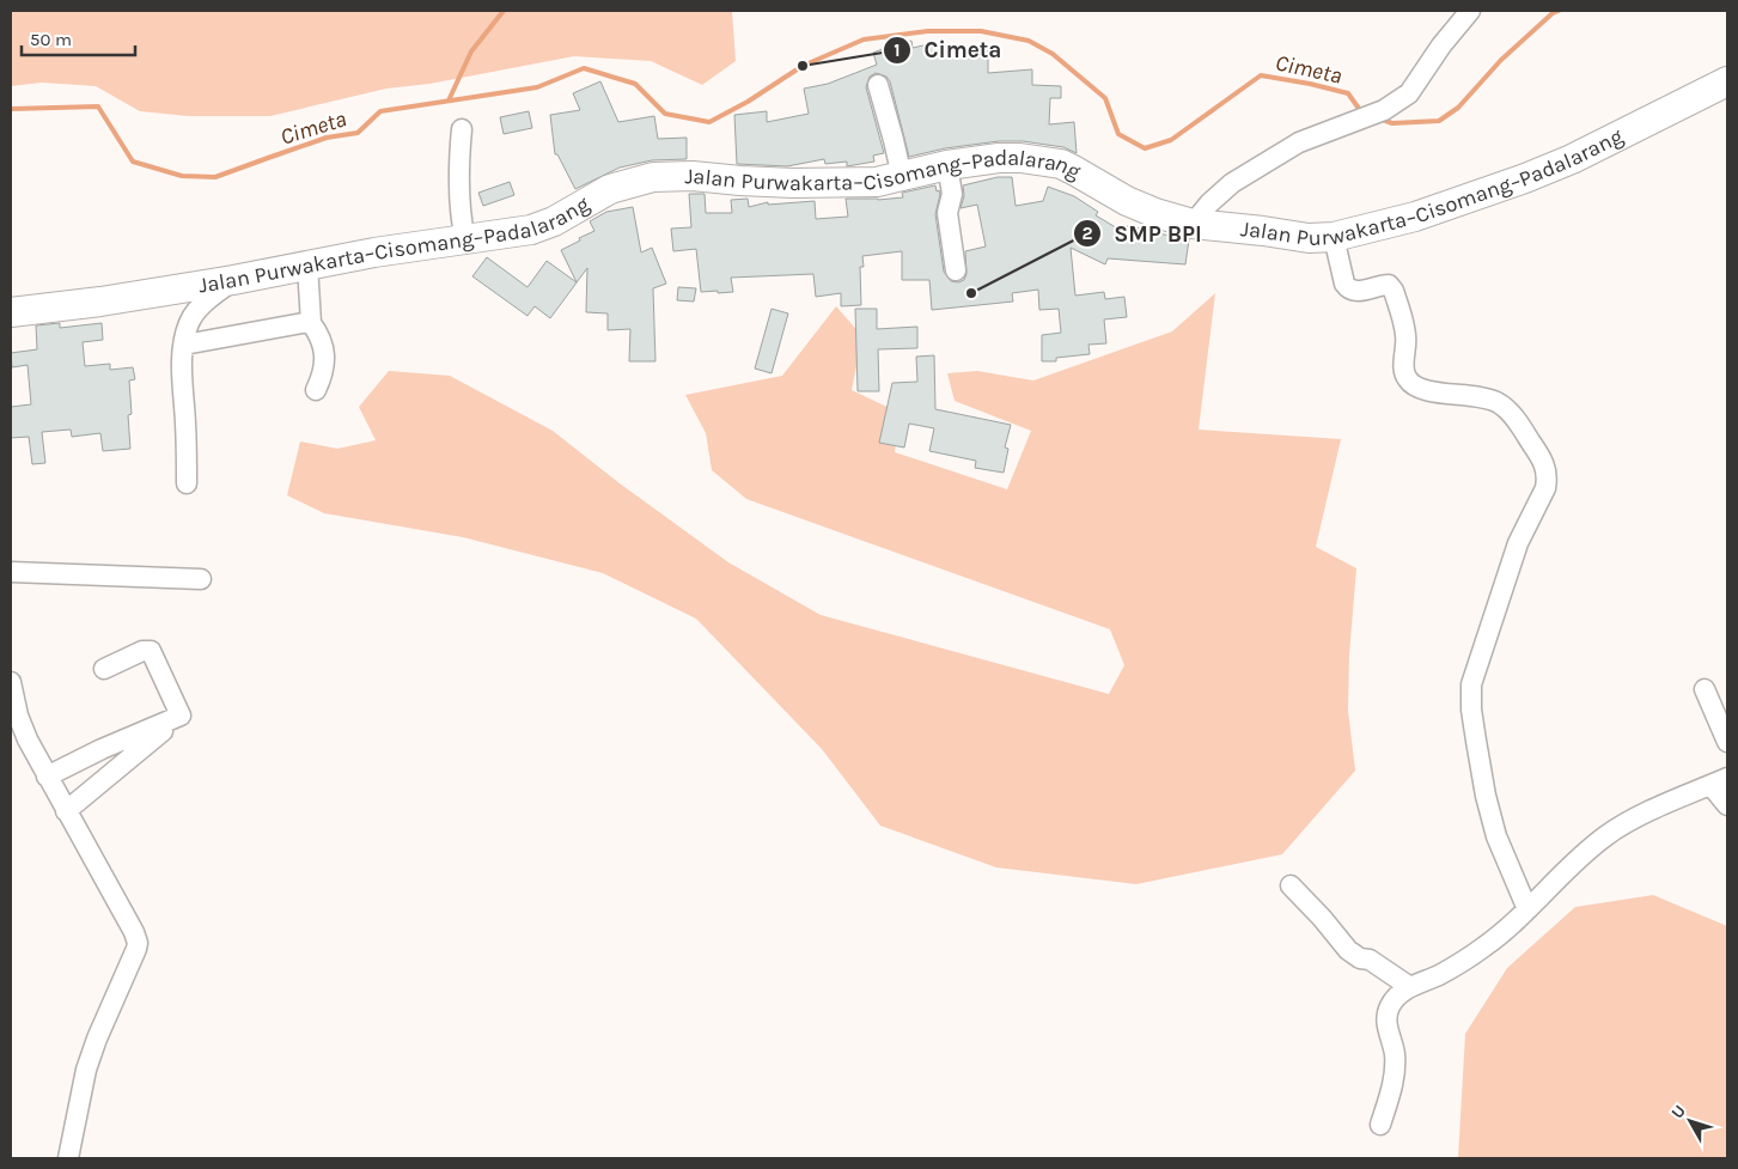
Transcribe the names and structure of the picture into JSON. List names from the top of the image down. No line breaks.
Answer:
{"streets":{"highway":["Jalan Purwakarta–Cisomang–Padalarang"]},"water":["Cimeta"],"places":["Cimeta","SMP BPI"],"scale_bar":"50 m","north":"top left"}
